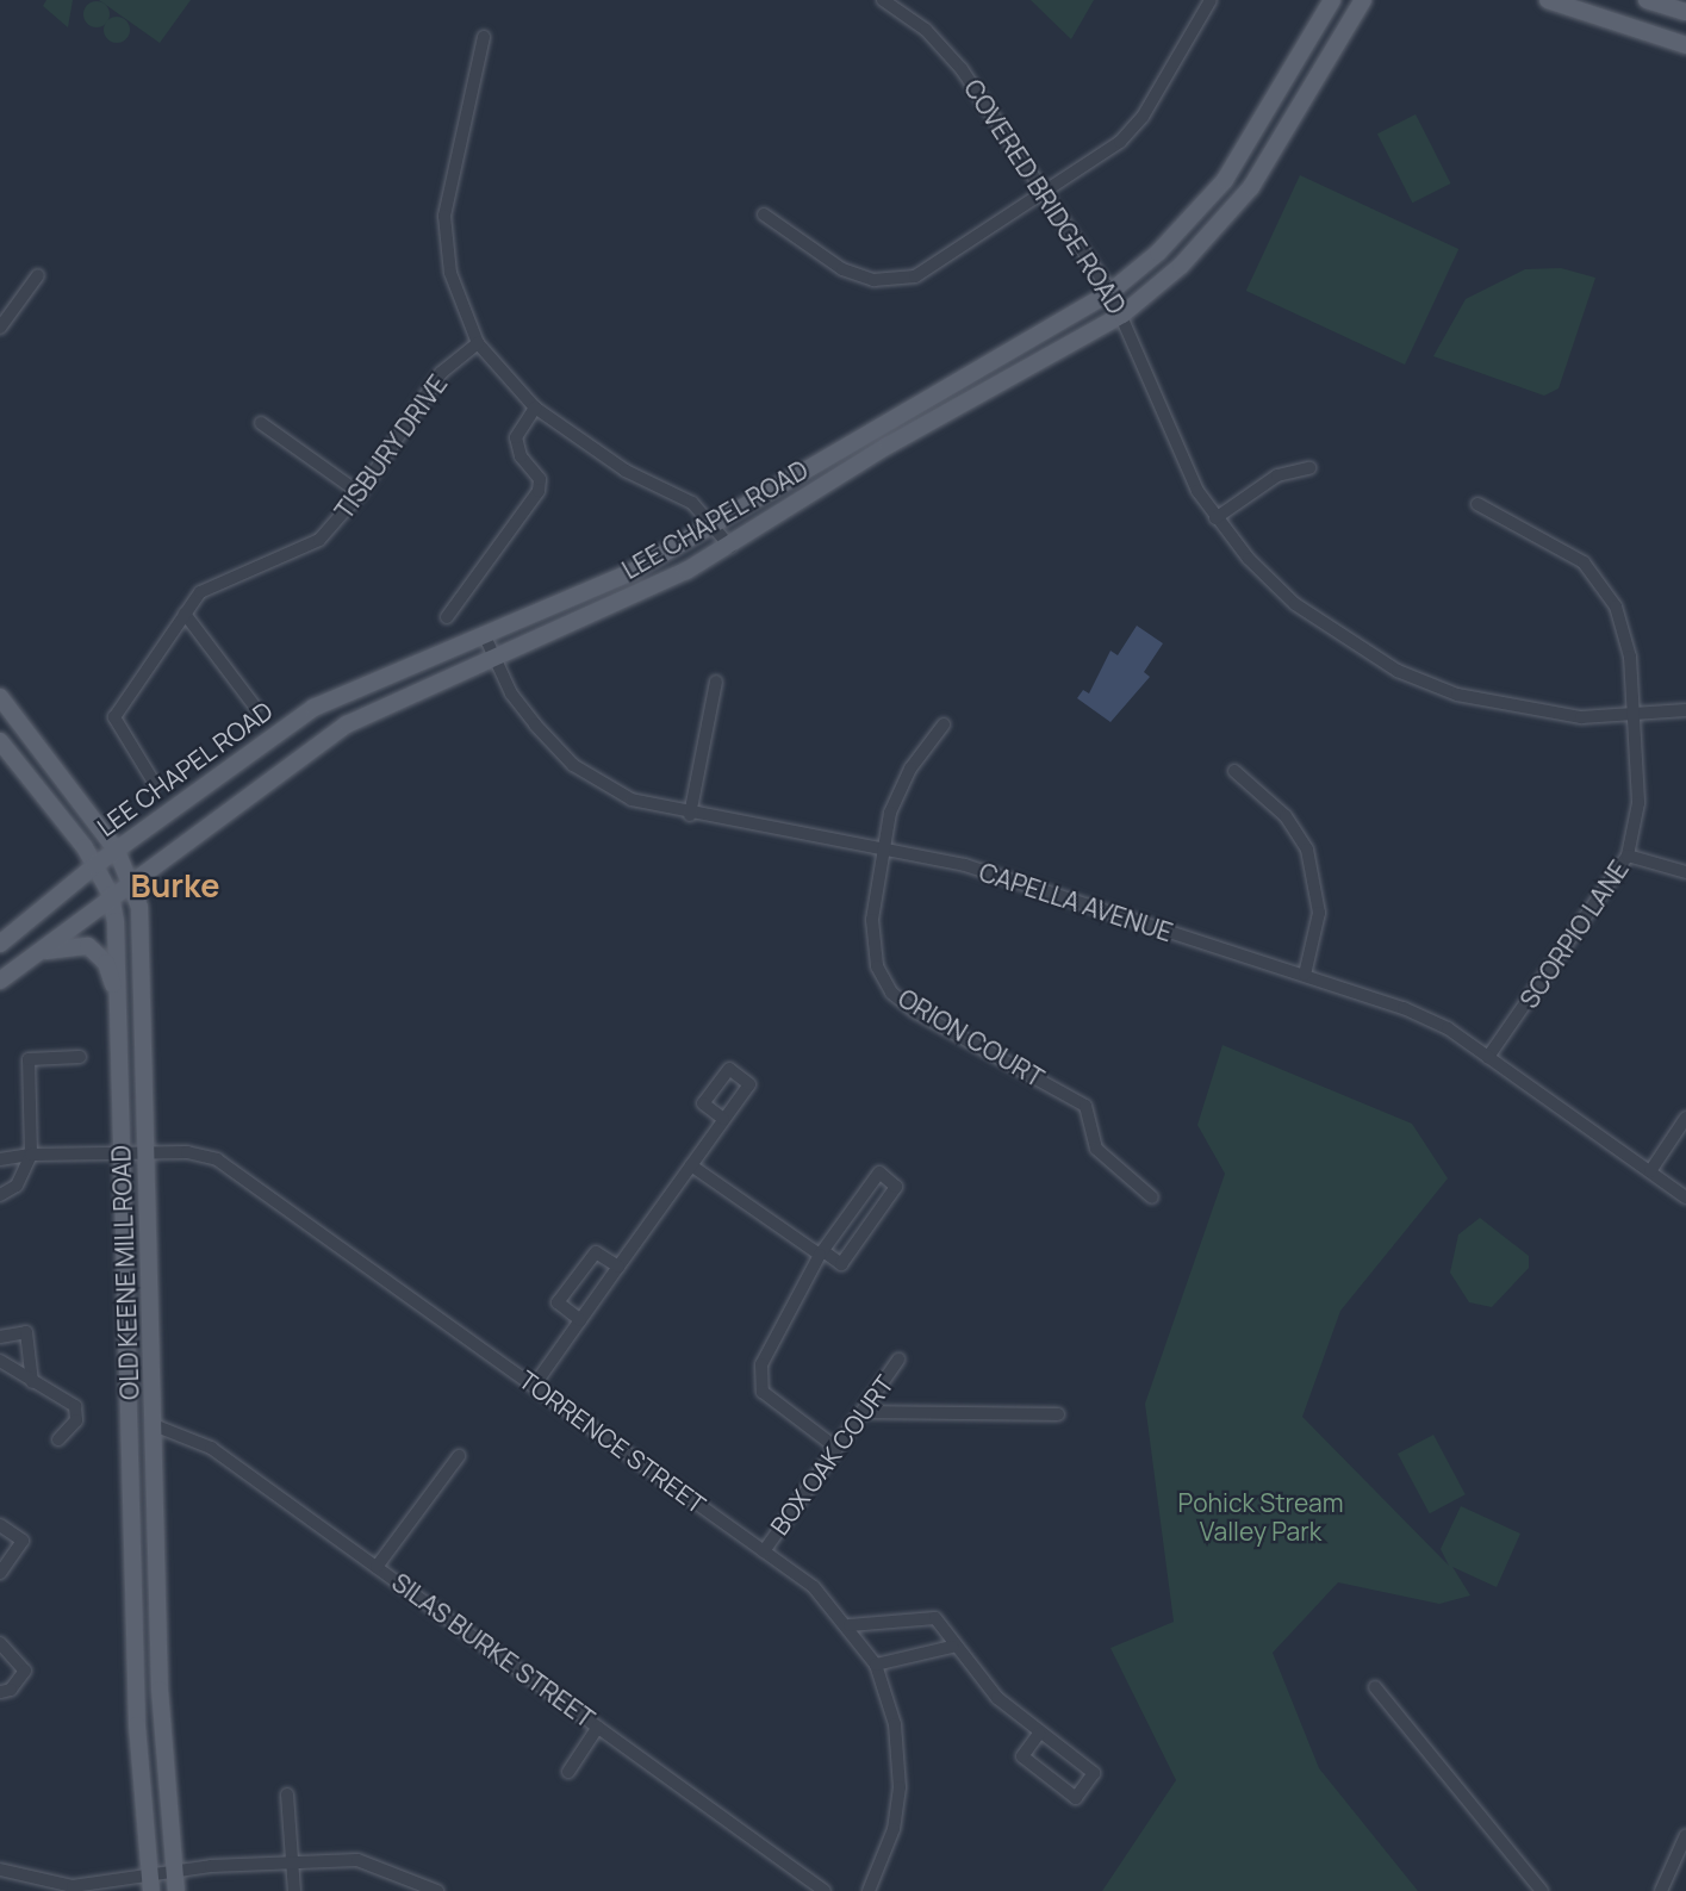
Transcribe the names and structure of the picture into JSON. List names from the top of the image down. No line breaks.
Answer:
{"streets":{"main road":["LEE CHAPEL ROAD","OLD KEENE MILL ROAD"],"street":["COVERED BRIDGE ROAD","TISBURY DRIVE","CAPELLA AVENUE","SCORPIO LANE","ORION COURT","TORRENCE STREET","BOX OAK COURT","SILAS BURKE STREET"]},"crossings":[["COVERED BRIDGE ROAD","LEE CHAPEL ROAD"],["COVERED BRIDGE ROAD","SCORPIO LANE"],["LEE CHAPEL ROAD","CAPELLA AVENUE"],["LEE CHAPEL ROAD","OLD KEENE MILL ROAD"],["CAPELLA AVENUE","SCORPIO LANE"],["CAPELLA AVENUE","ORION COURT"],["OLD KEENE MILL ROAD","TORRENCE STREET"],["OLD KEENE MILL ROAD","SILAS BURKE STREET"],["TORRENCE STREET","BOX OAK COURT"]],"districts":["Burke"],"parks":["Pohick Stream Valley Park"]}
